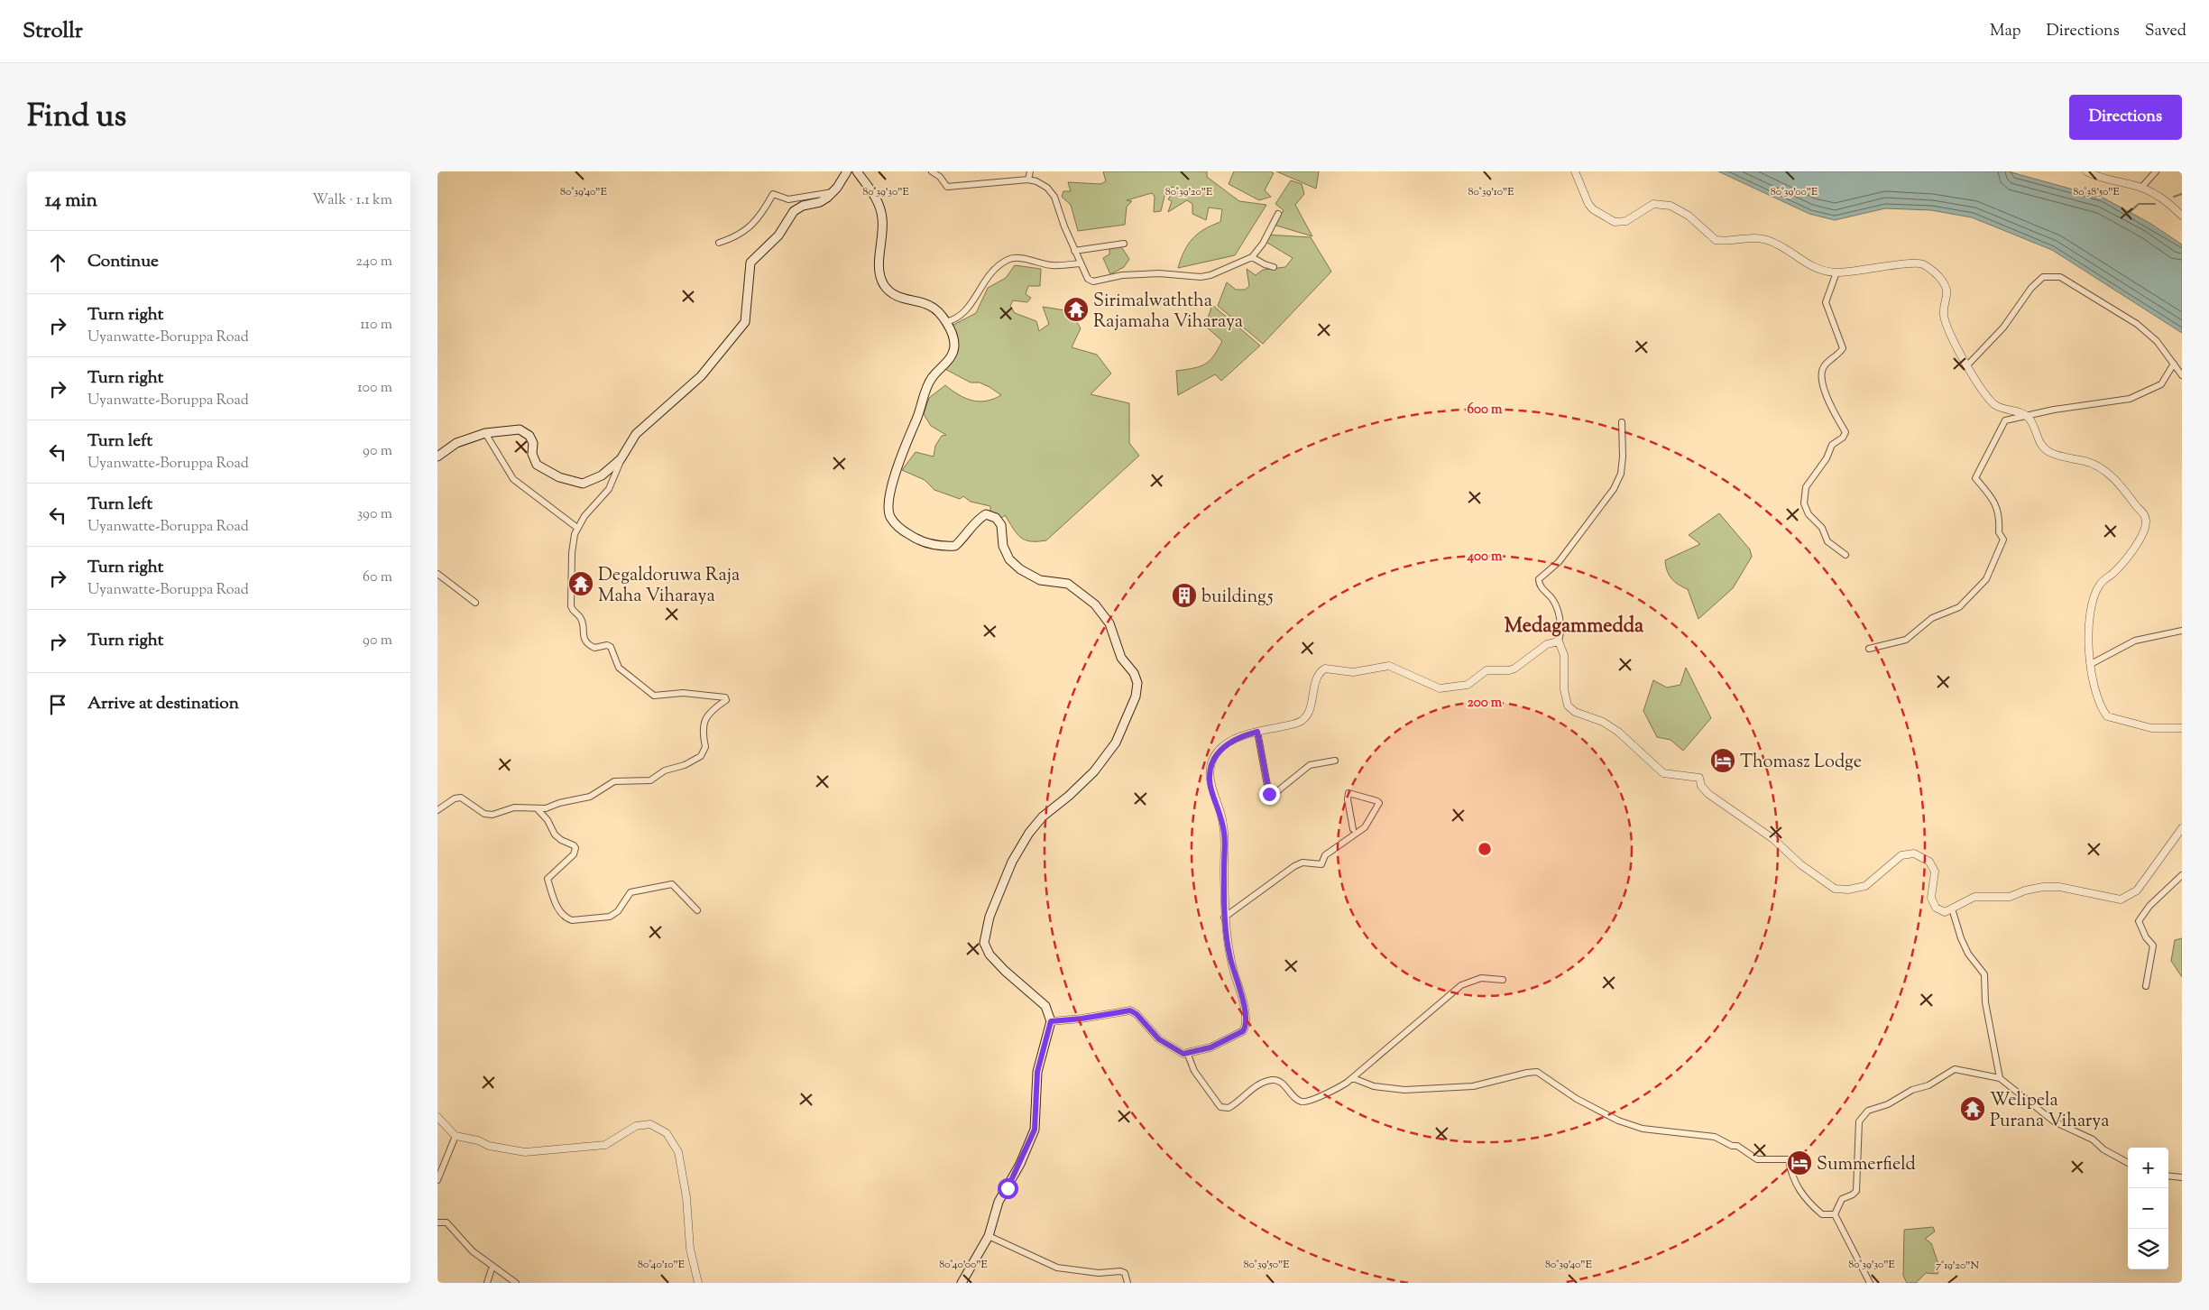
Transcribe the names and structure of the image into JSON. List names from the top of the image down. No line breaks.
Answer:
{"districts":["Medagammedda"],"places":{"temple":["Sirimalwaththa Rajamaha Viharaya","Degaldoruwa Raja Maha Viharaya","Welipela Purana Viharya"],"building":["building5"],"hotel":["Thomasz Lodge","Summerfield"]},"page":{"header":"Strollr","nav":["Map","Directions","Saved"],"title":"Find us","buttons":"Directions","heading":["14 min","Walk · 1.1 km"],"list":[["Continue","240 m"],["Turn right","Uyanwatte-Boruppa Road","110 m"],["Turn right","Uyanwatte-Boruppa Road","100 m"],["Turn left","Uyanwatte-Boruppa Road","90 m"],["Turn left","Uyanwatte-Boruppa Road","390 m"],["Turn right","Uyanwatte-Boruppa Road","60 m"],["Turn right","90 m"],"Arrive at destination"],"map_buttons":["+","−"]},"coordinates":["80°39'40\"E","80°39'30\"E","80°39'20\"E","80°39'10\"E","80°39'00\"E","80°38'50\"E","80°40'10\"E","80°40'00\"E","80°39'50\"E","7°19'20\"N"],"rings":["600 m","400 m","200 m"]}
